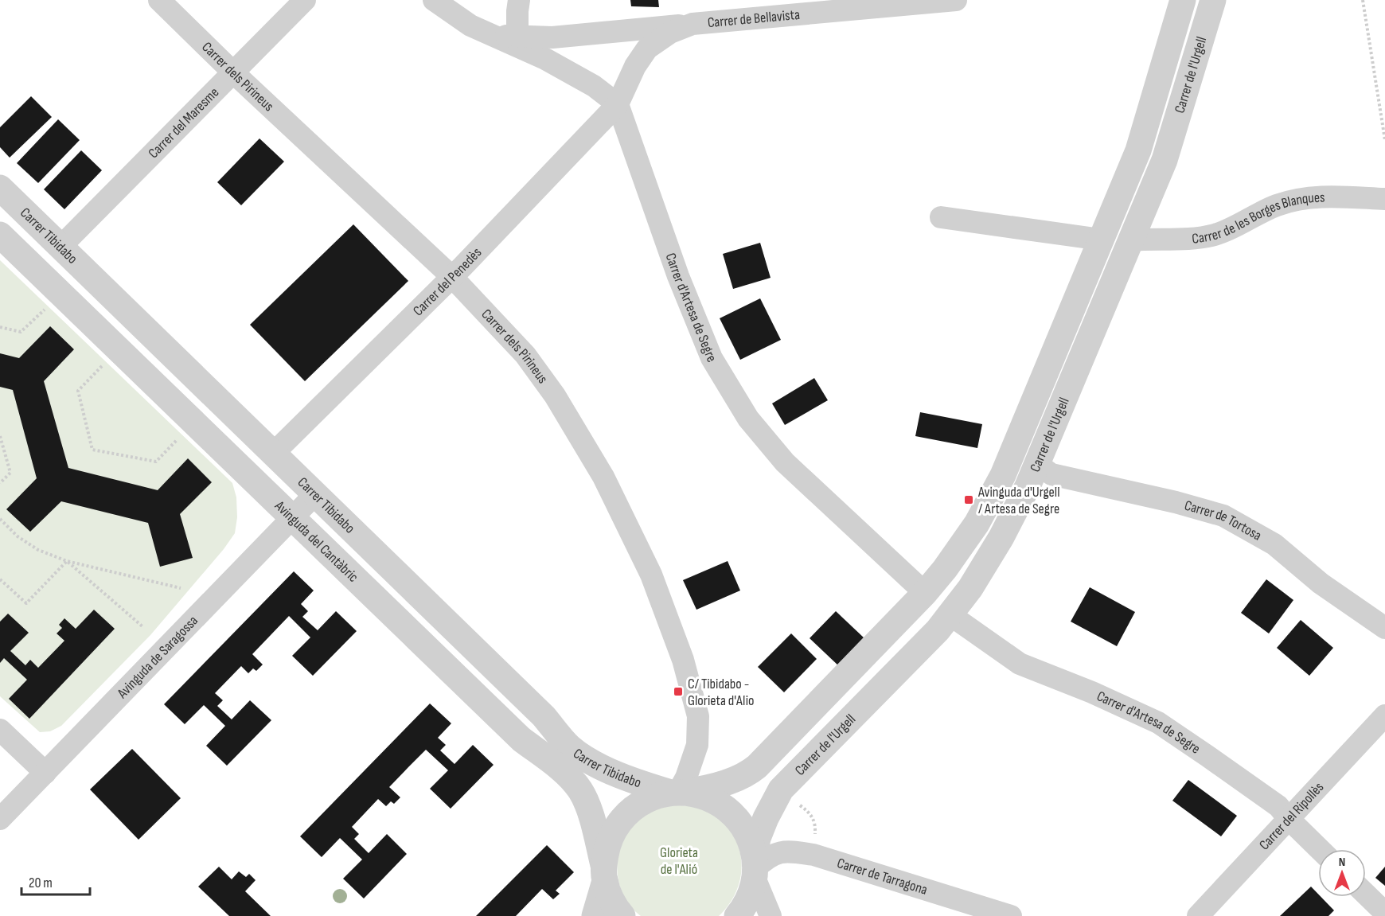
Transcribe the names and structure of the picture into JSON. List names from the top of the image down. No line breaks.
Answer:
{"streets":{"street":["Carrer de Bellavista","Carrer de l'Urgell","Carrer dels Pirineus","Carrer del Maresme","Carrer de les Borges Blanques","Carrer Tibidabo","Carrer del Penedès","Carrer d'Artesa de Segre","Carrer de Tortosa","Avinguda del Cantàbric","Avinguda de Saragossa","Carrer del Ripollès","Carrer de Tarragona"]},"crossings":[["Carrer de Bellavista","Carrer del Penedès"],["Carrer de Bellavista","Carrer d'Artesa de Segre"],["Carrer de l'Urgell","Carrer dels Pirineus"],["Carrer de l'Urgell","Carrer de les Borges Blanques"],["Carrer de l'Urgell","Carrer Tibidabo"],["Carrer de l'Urgell","Carrer d'Artesa de Segre"],["Carrer de l'Urgell","Carrer de Tortosa"],["Carrer de l'Urgell","Carrer de Tarragona"],["Carrer dels Pirineus","Carrer del Maresme"],["Carrer dels Pirineus","Carrer Tibidabo"],["Carrer dels Pirineus","Carrer del Penedès"],["Carrer del Maresme","Carrer Tibidabo"],["Carrer Tibidabo","Carrer del Penedès"],["Carrer Tibidabo","Avinguda de Saragossa"],["Carrer del Penedès","Carrer d'Artesa de Segre"],["Carrer d'Artesa de Segre","Carrer del Ripollès"],["Avinguda del Cantàbric","Avinguda de Saragossa"]],"parks":["Glorieta de l'Alió"],"places":{"transit":["Avinguda d'Urgell / Artesa de Segre","C/ Tibidabo - Glorieta d'Alio"]},"scale_bar":"20 m","north":"top"}
